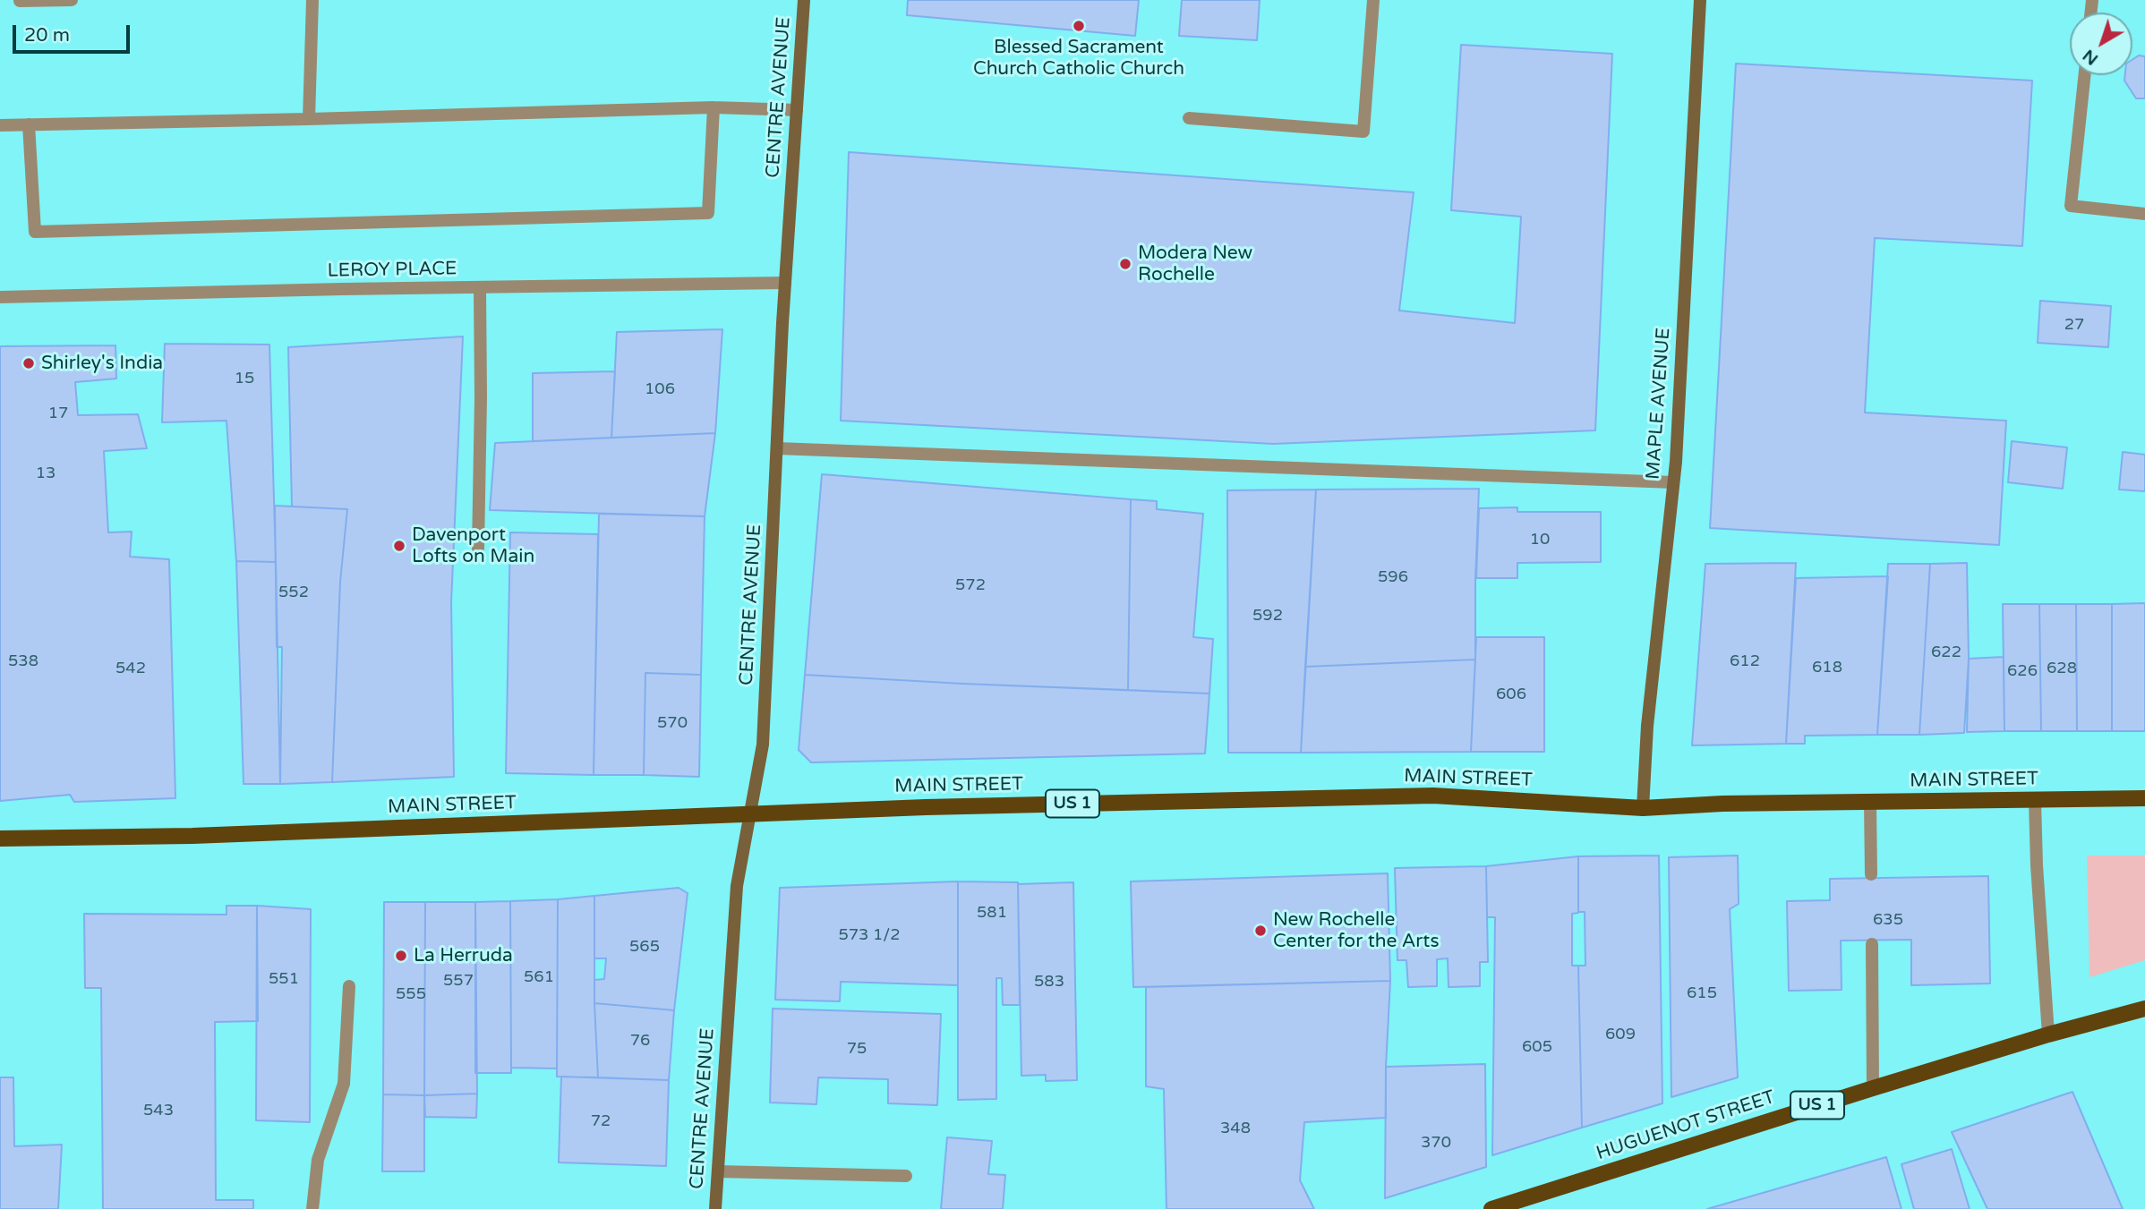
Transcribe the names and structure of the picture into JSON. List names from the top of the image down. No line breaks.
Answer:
{"streets":{"main road":["MAIN STREET","US 1","HUGUENOT STREET"],"street":["CENTRE AVENUE","LEROY PLACE","MAPLE AVENUE"]},"crossings":[["CENTRE AVENUE","LEROY PLACE"],["CENTRE AVENUE","MAIN STREET"],["MAPLE AVENUE","MAIN STREET"]],"places":["Blessed Sacrament Church Catholic Church","Modera New Rochelle","Shirley's India","Davenport Lofts on Main","New Rochelle Center for the Arts","La Herruda"],"house_numbers":["27","15","106","17","13","10","596","572","552","592","622","538","612","618","542","628","626","606","570","581","635","573 1/2","565","561","551","557","583","615","555","609","76","605","75","543","72","348","370"],"scale_bar":"20 m","north":"bottom left"}
